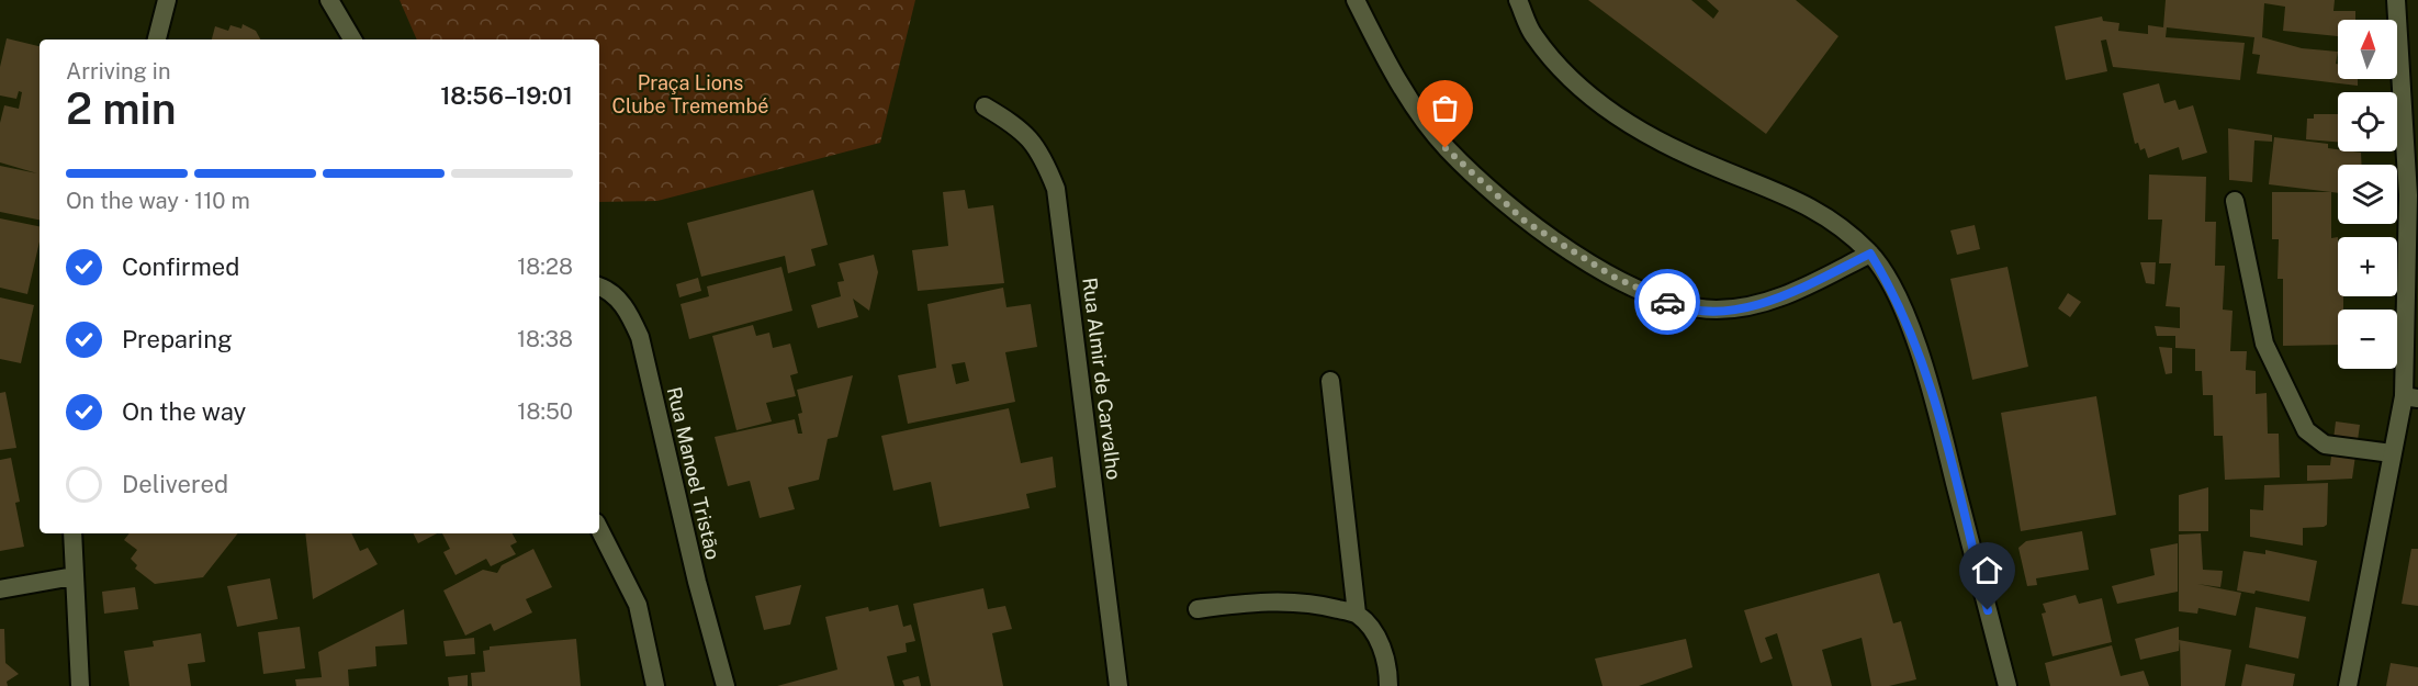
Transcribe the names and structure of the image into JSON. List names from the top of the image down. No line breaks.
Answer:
{"streets":{"street":["Rua Almir de Carvalho","Rua Manoel Tristão"]},"parks":["Praça Lions Clube Tremembé"],"north":"top","page":{"map_buttons":["+","−"],"heading":["2 min","Arriving in","18:56–19:01"],"bar":"On the way · 110 m","list":[["Confirmed","18:28"],["Preparing","18:38"],["On the way","18:50"],"Delivered"]}}
